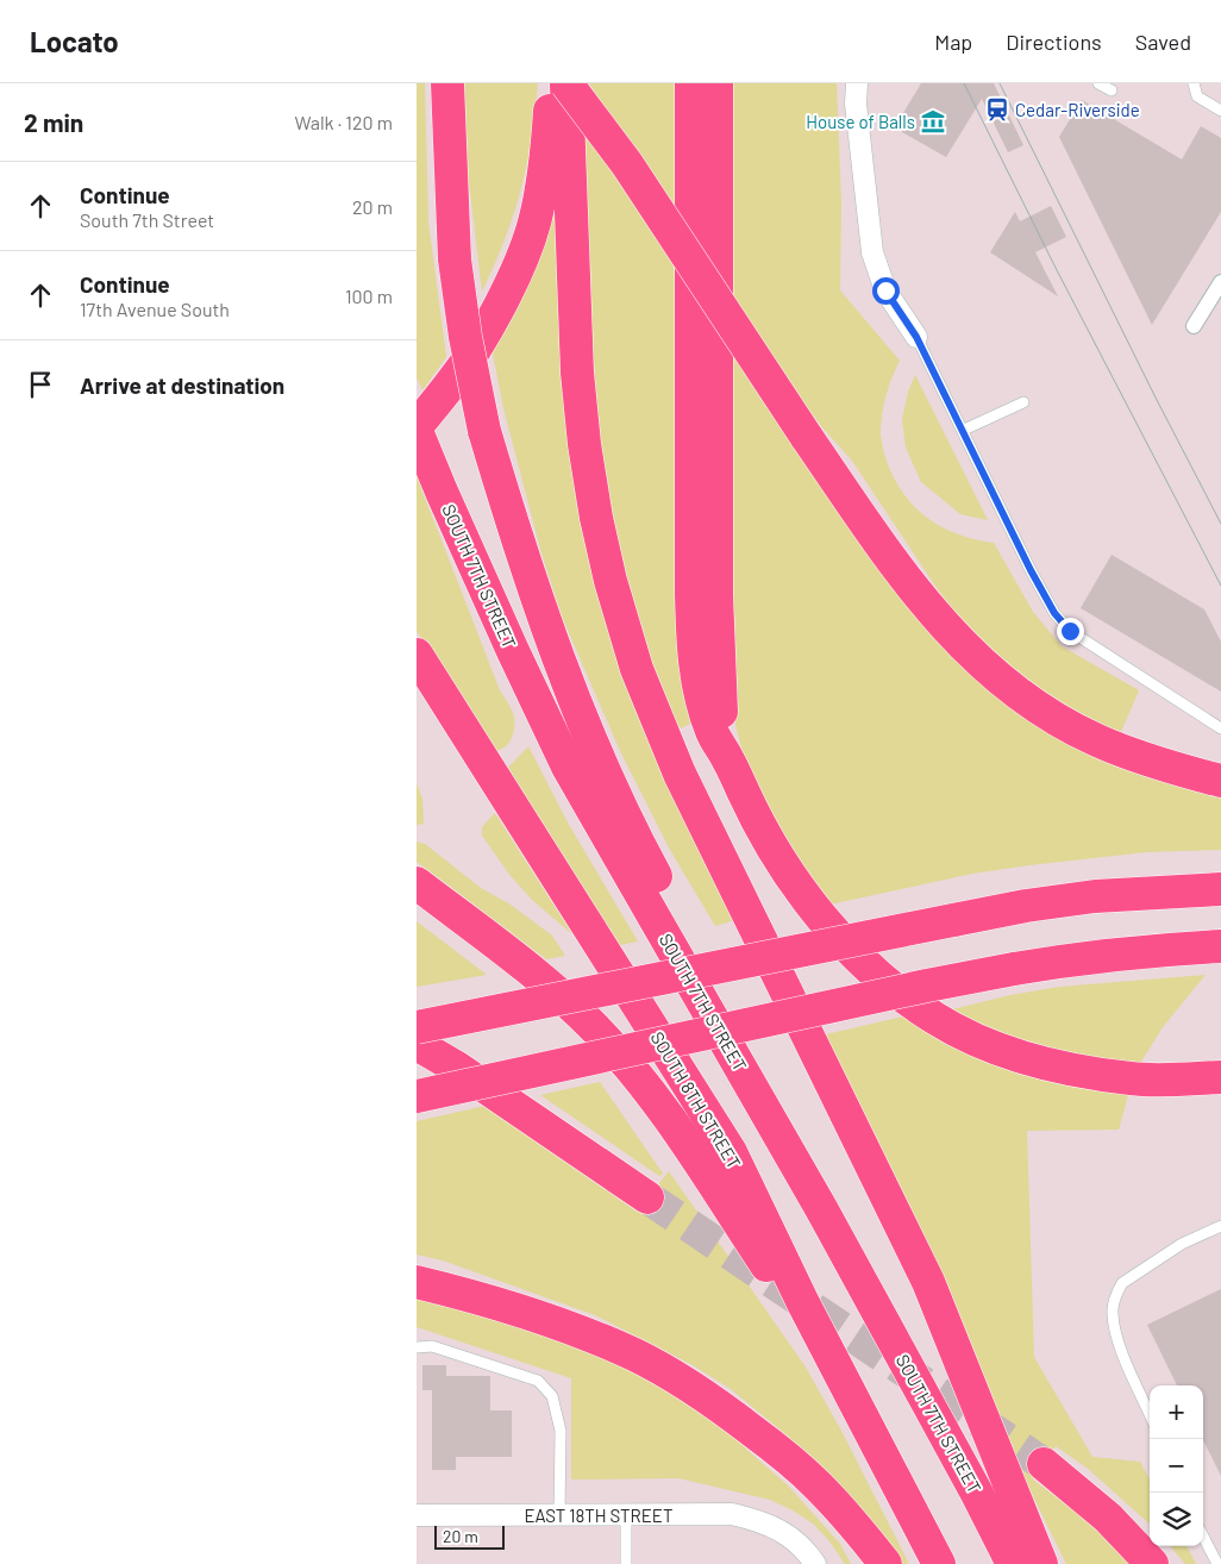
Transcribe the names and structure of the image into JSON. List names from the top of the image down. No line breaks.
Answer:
{"streets":{"highway":["SOUTH 7TH STREET","SOUTH 8TH STREET"],"street":["EAST 18TH STREET"]},"places":{"station":["Cedar-Riverside"],"museum":["House of Balls"]},"scale_bar":"20 m","page":{"header":"Locato","nav":["Map","Directions","Saved"],"heading":["2 min","Walk · 120 m"],"list":[["Continue","South 7th Street","20 m"],["Continue","17th Avenue South","100 m"],"Arrive at destination"],"map_buttons":["+","−"],"scale":"20 m"}}
